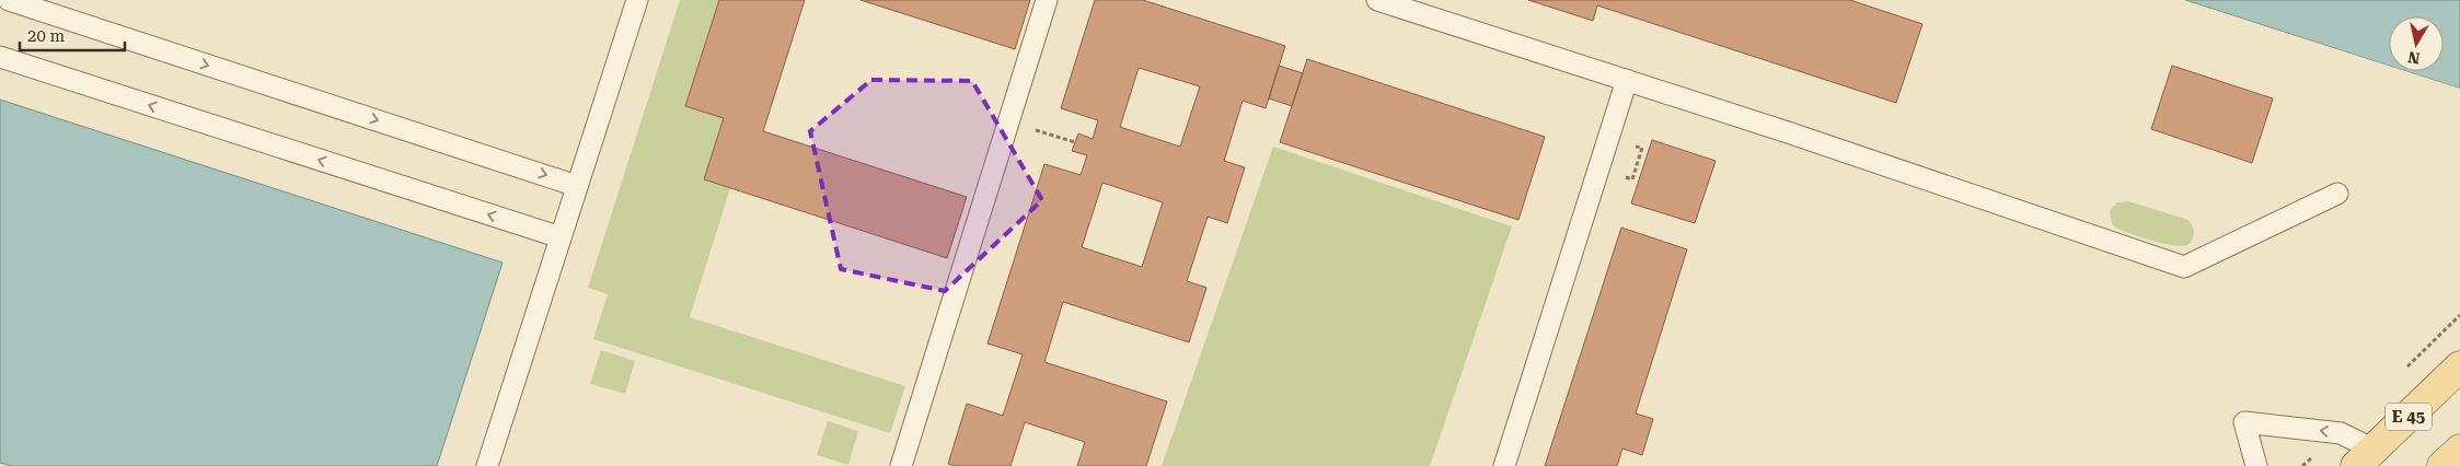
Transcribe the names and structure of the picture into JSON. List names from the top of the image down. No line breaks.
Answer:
{"streets":{"main road":["E 45"]},"scale_bar":"20 m","north":"bottom"}
